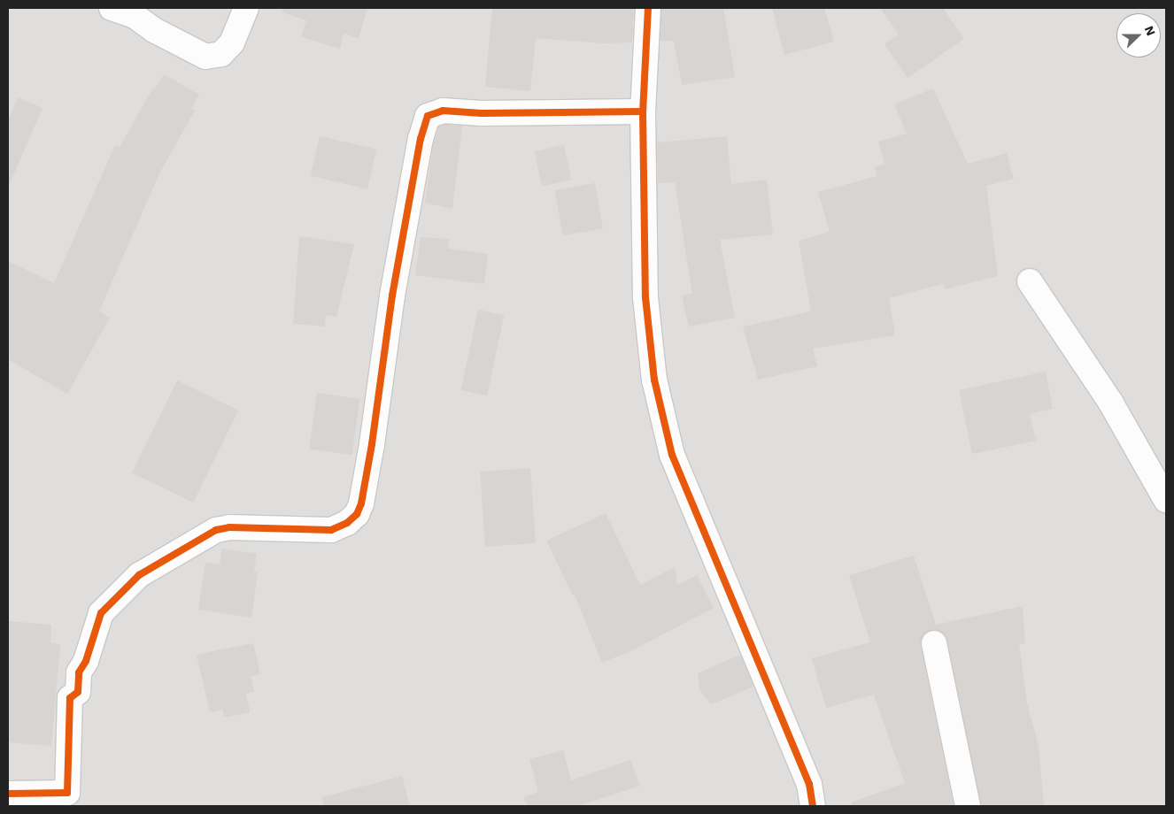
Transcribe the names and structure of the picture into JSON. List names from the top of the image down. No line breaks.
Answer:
{"north":"right"}
